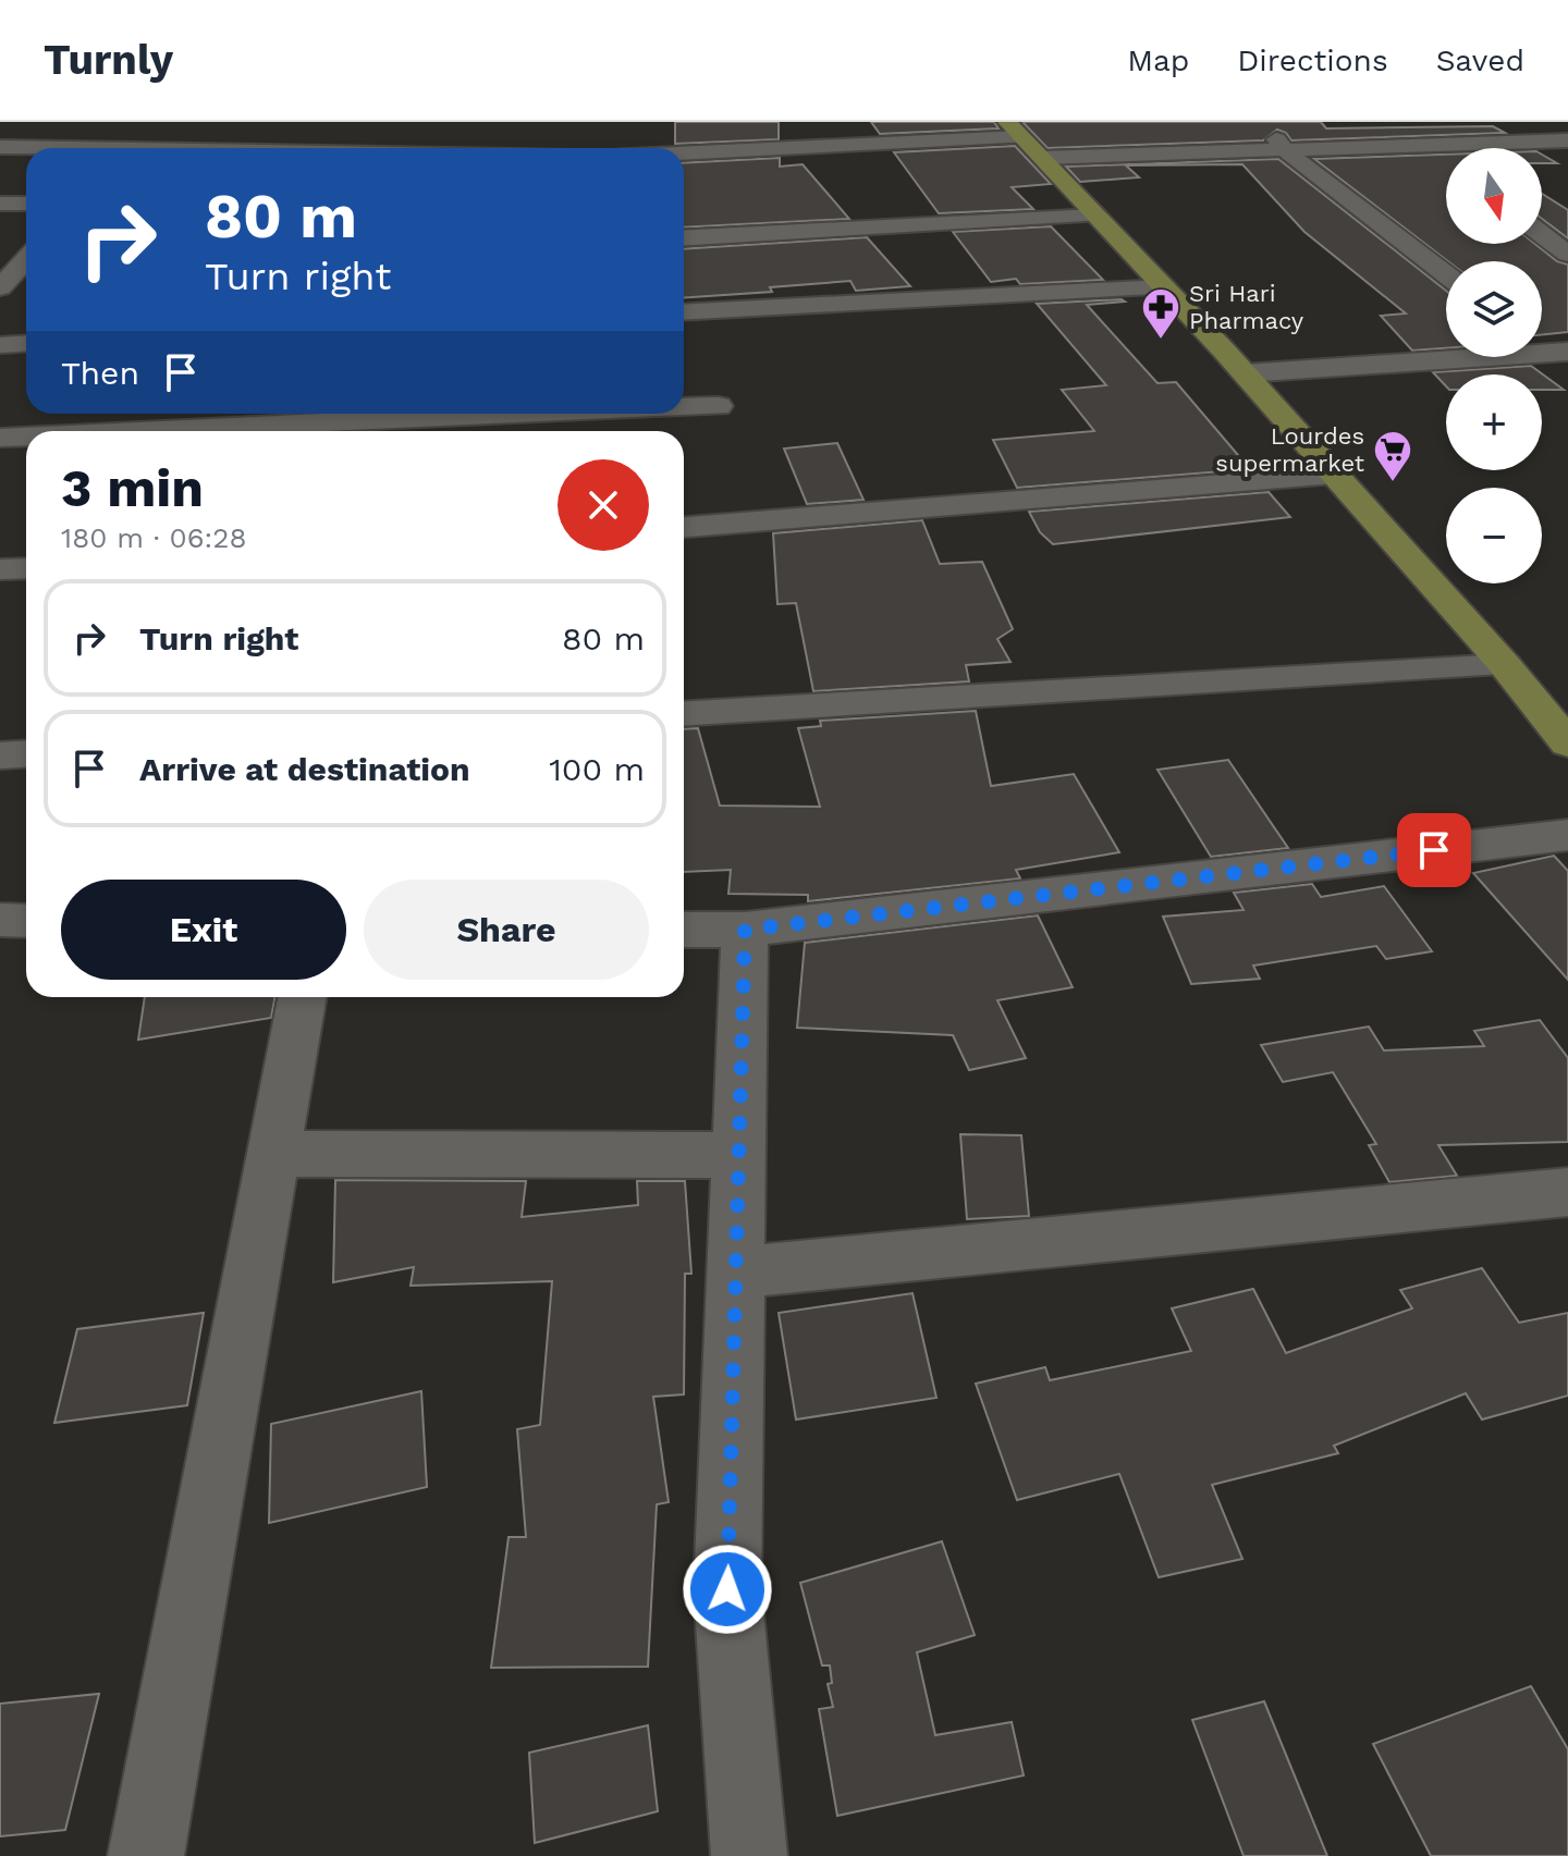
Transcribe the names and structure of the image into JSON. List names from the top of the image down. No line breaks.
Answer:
{"places":{"pharmacy":["Sri Hari Pharmacy"],"supermarket":["Lourdes supermarket"]},"north":"bottom","page":{"header":"Turnly","nav":["Map","Directions","Saved"],"map_buttons":["+","−"],"turn":["80 m","Turn right"],"then":"Then","heading":["3 min","180 m · 06:28"],"list":[{"name":"Turn right","value":"80 m"},{"name":"Arrive at destination","value":"100 m"}],"buttons":["Exit","Share"]}}
